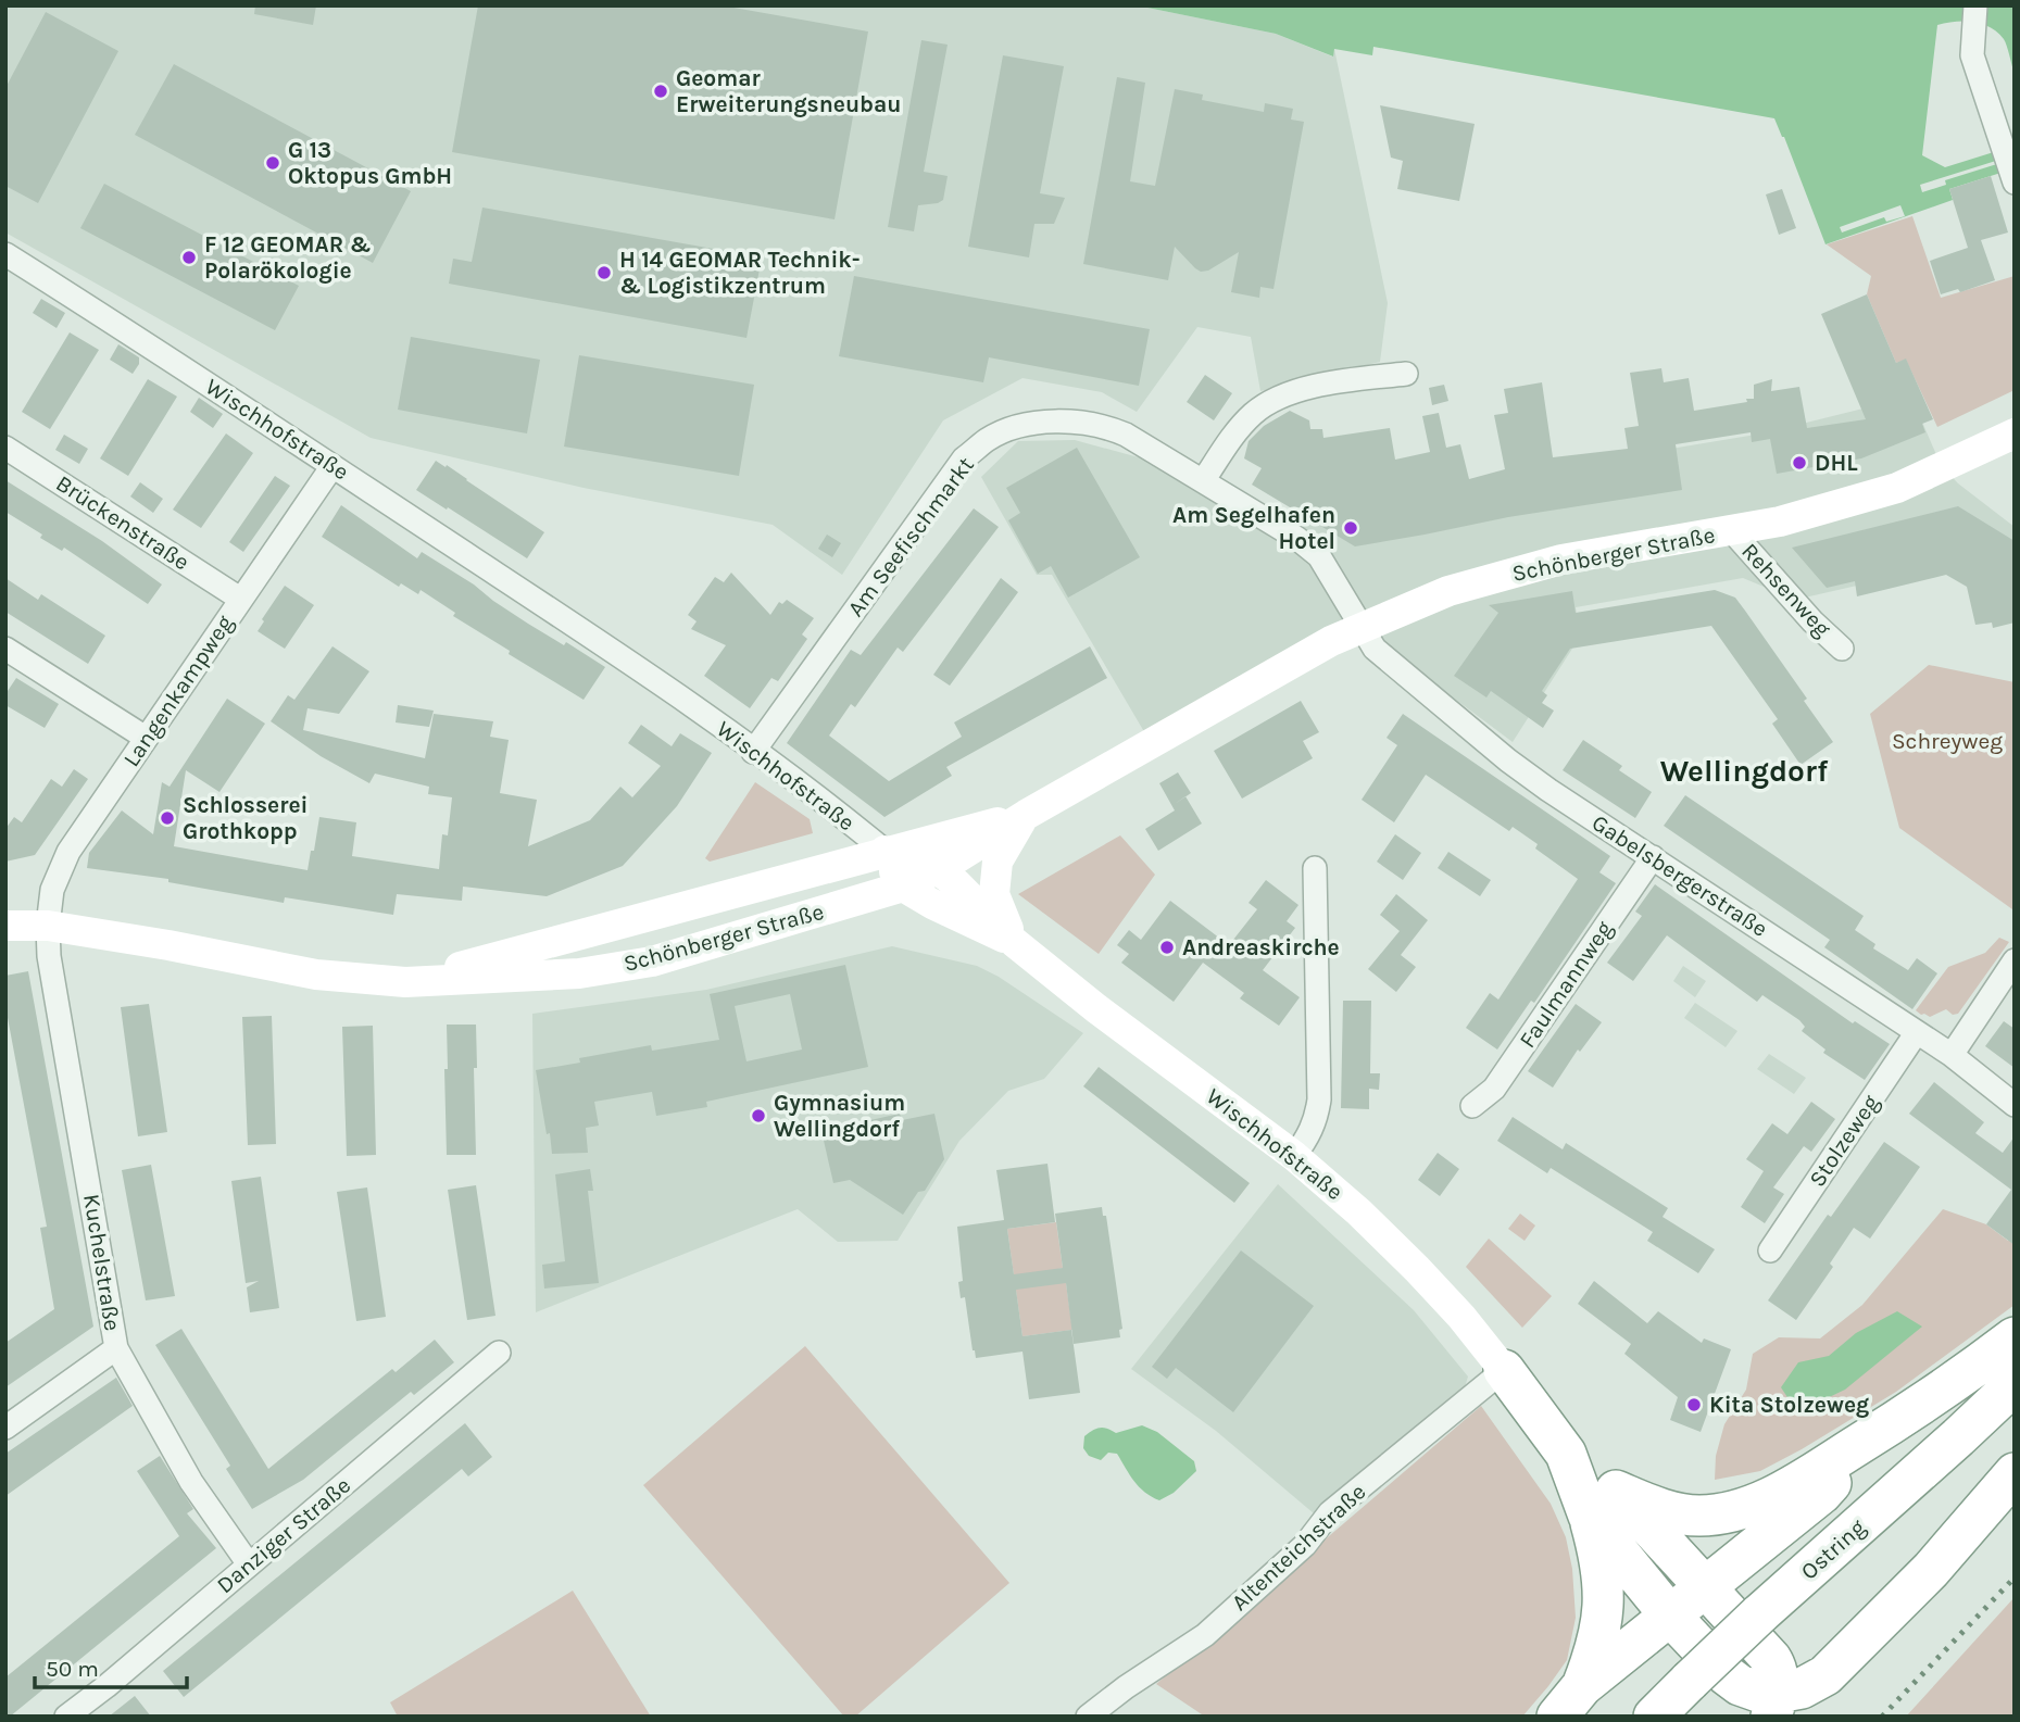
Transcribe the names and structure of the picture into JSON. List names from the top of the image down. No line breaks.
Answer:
{"streets":{"highway":["Ostring"],"main road":["Wischhofstraße","Schönberger Straße"],"street":["Brückenstraße","Am Seefischmarkt","Rehsenweg","Langenkampweg","Gabelsbergerstraße","Faulmannweg","Stolzeweg","Kuchelstraße","Danziger Straße","Altenteichstraße"]},"crossings":[["Wischhofstraße","Am Seefischmarkt"],["Wischhofstraße","Schönberger Straße"],["Wischhofstraße","Langenkampweg"],["Wischhofstraße","Altenteichstraße"],["Brückenstraße","Langenkampweg"],["Am Seefischmarkt","Schönberger Straße"],["Am Seefischmarkt","Gabelsbergerstraße"],["Schönberger Straße","Rehsenweg"],["Schönberger Straße","Langenkampweg"],["Schönberger Straße","Gabelsbergerstraße"],["Schönberger Straße","Kuchelstraße"],["Langenkampweg","Kuchelstraße"],["Gabelsbergerstraße","Faulmannweg"],["Gabelsbergerstraße","Stolzeweg"],["Kuchelstraße","Danziger Straße"]],"districts":["Wellingdorf"],"parks":["Schreyweg"],"places":["Geomar Erweiterungsneubau","G 13 Oktopus GmbH","F 12 GEOMAR & Polarökologie","H 14 GEOMAR Technik- & Logistikzentrum","DHL","Am Segelhafen Hotel","Schlosserei Grothkopp","Andreaskirche","Gymnasium Wellingdorf","Kita Stolzeweg"],"scale_bar":"50 m"}
